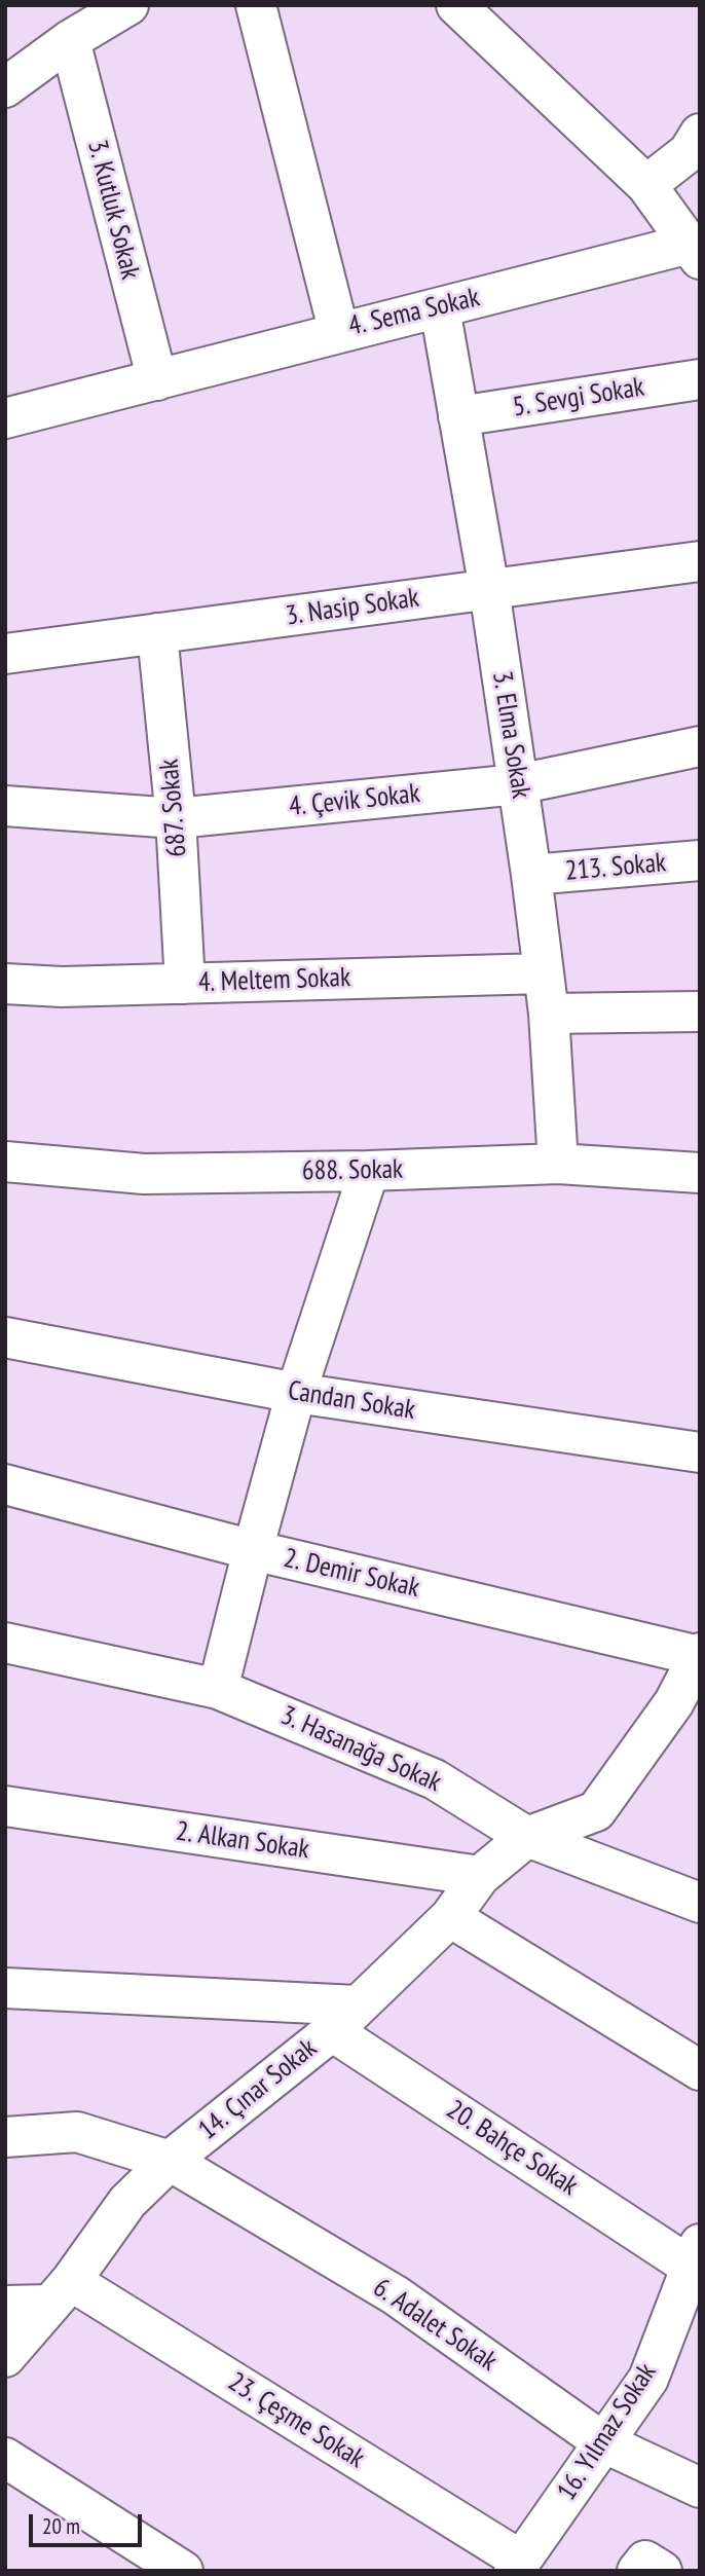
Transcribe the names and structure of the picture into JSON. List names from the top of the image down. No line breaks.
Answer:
{"streets":{"street":["3. Kutluk Sokak","4. Sema Sokak","5. Sevgi Sokak","3. Nasip Sokak","3. Elma Sokak","4. Çevik Sokak","687. Sokak","213. Sokak","4. Meltem Sokak","688. Sokak","Candan Sokak","2. Demir Sokak","3. Hasanağa Sokak","2. Alkan Sokak","14. Çınar Sokak","20. Bahçe Sokak","6. Adalet Sokak","23. Çeşme Sokak","16. Yılmaz Sokak"]},"crossings":[["4. Sema Sokak","3. Elma Sokak"],["5. Sevgi Sokak","3. Elma Sokak"],["3. Nasip Sokak","3. Elma Sokak"],["3. Nasip Sokak","687. Sokak"],["3. Elma Sokak","4. Çevik Sokak"],["3. Elma Sokak","213. Sokak"],["3. Elma Sokak","4. Meltem Sokak"],["3. Elma Sokak","688. Sokak"],["4. Çevik Sokak","687. Sokak"],["687. Sokak","4. Meltem Sokak"],["2. Demir Sokak","14. Çınar Sokak"],["3. Hasanağa Sokak","14. Çınar Sokak"],["2. Alkan Sokak","14. Çınar Sokak"],["14. Çınar Sokak","20. Bahçe Sokak"],["14. Çınar Sokak","6. Adalet Sokak"],["14. Çınar Sokak","23. Çeşme Sokak"],["20. Bahçe Sokak","16. Yılmaz Sokak"],["6. Adalet Sokak","16. Yılmaz Sokak"],["23. Çeşme Sokak","16. Yılmaz Sokak"]],"scale_bar":"20 m"}
